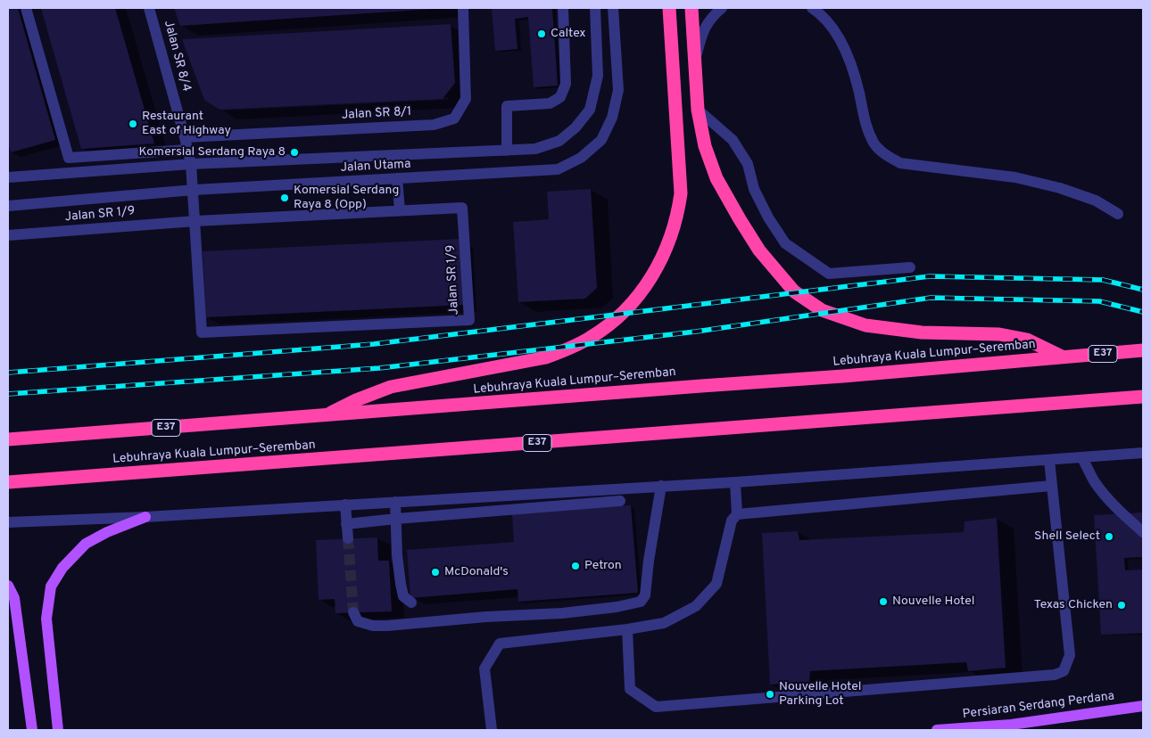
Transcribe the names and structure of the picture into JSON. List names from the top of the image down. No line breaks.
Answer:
{"streets":{"highway":["Lebuhraya Kuala Lumpur–Seremban","E37"],"main road":["Persiaran Serdang Perdana"],"street":["Jalan SR 8/4","Jalan SR 8/1","Jalan Utama","Jalan SR 1/9"]},"crossings":[["Jalan SR 8/4","Jalan SR 8/1"],["Jalan SR 8/4","Jalan Utama"],["Jalan SR 8/4","Jalan SR 1/9"],["Jalan Utama","Jalan SR 1/9"]],"places":["Caltex","Restaurant East of Highway","Komersial Serdang Raya 8","Komersial Serdang Raya 8 (Opp)","Shell Select","Petron","McDonald's","Nouvelle Hotel","Texas Chicken","Nouvelle Hotel Parking Lot"]}
